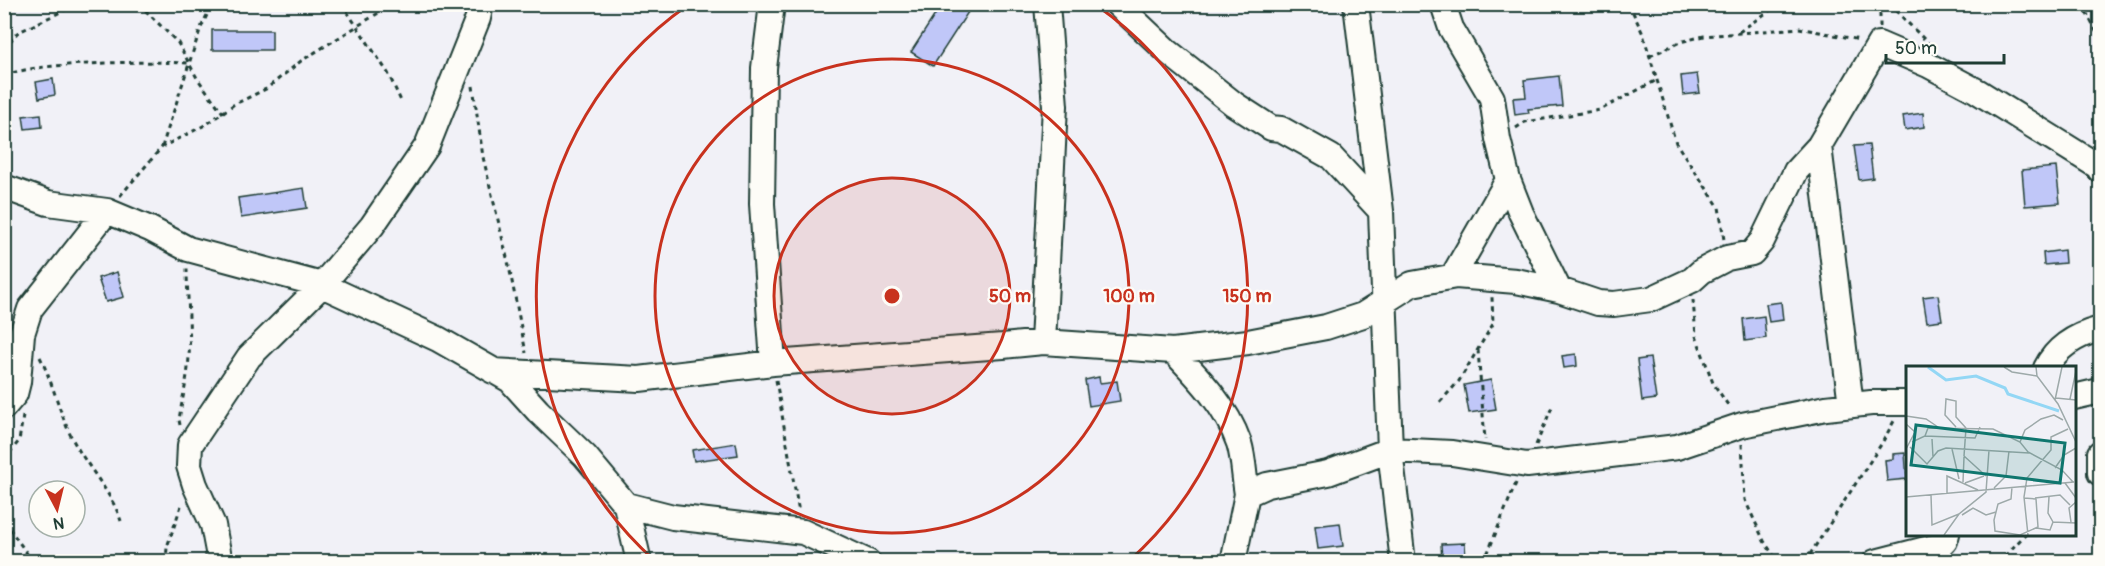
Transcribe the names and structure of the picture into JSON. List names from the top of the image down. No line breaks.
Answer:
{"scale_bar":"50 m","north":"bottom","rings":["50 m","100 m","150 m"]}
